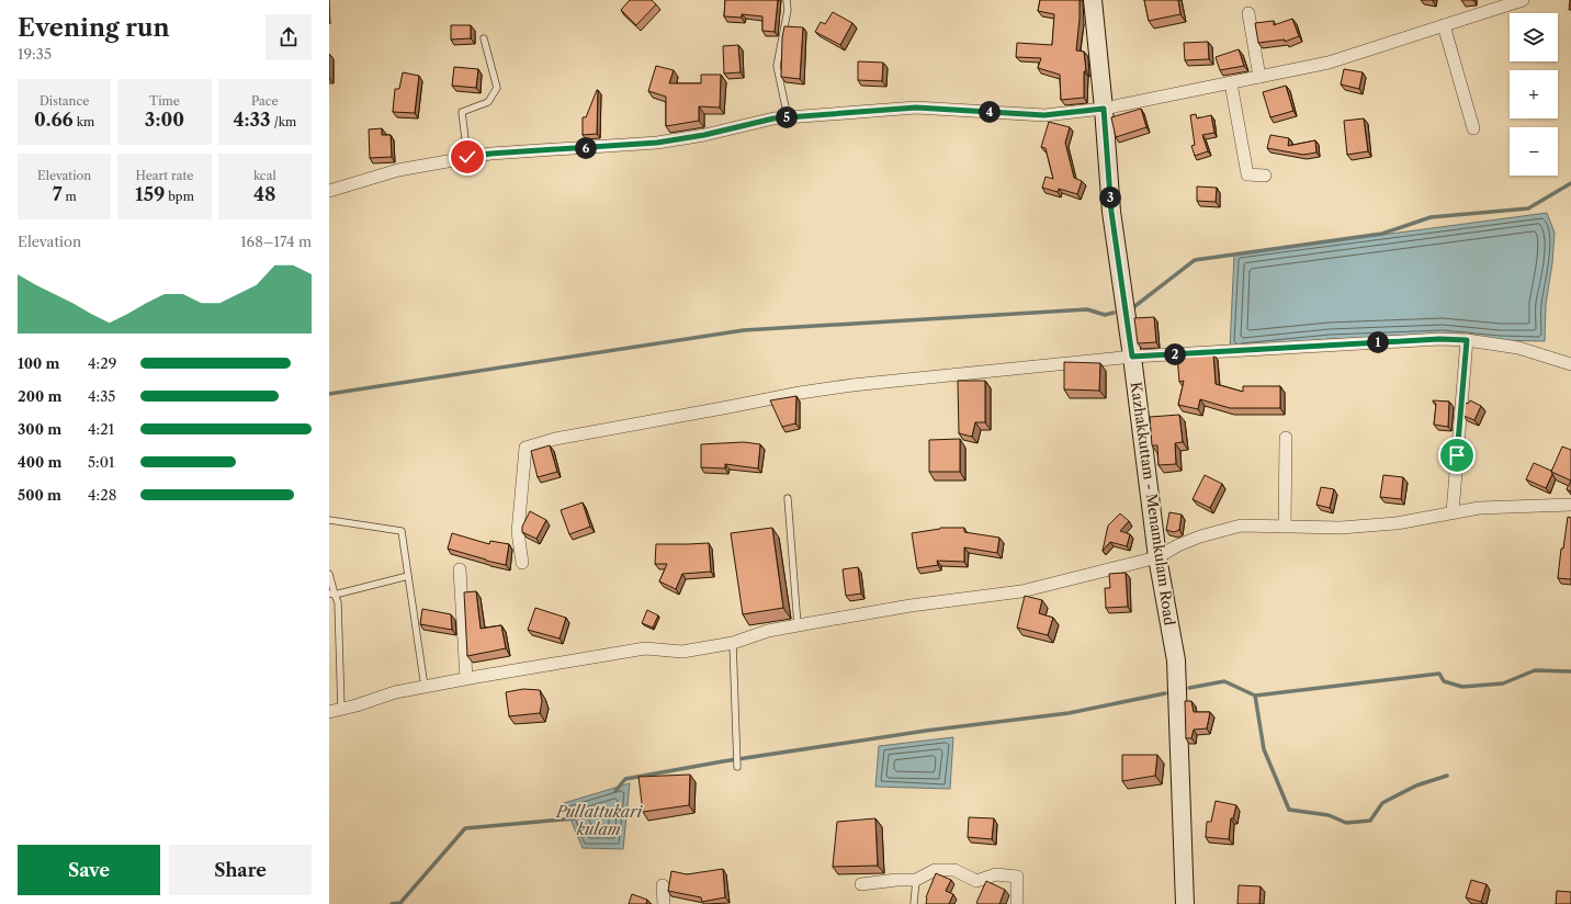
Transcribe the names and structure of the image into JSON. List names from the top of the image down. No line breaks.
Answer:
{"streets":{"main road":["Kazhakkuttam - Menamkulam Road"]},"water":["Pullattukari kulam"],"page":{"heading":["Evening run","19:35"],"map_buttons":["+","−"],"stats":[["Distance","0.66 km"],["Time","3:00"],["Pace","4:33 /km"],["Elevation","7 m"],["Heart rate","159 bpm"],["kcal","48"]],"pins":["4","5","6","3","1","2"],"chart":["Elevation","168–174 m"],"list":[{"name":"100 m","note":"4:29"},{"name":"200 m","note":"4:35"},{"name":"300 m","note":"4:21"},{"name":"400 m","note":"5:01"},{"name":"500 m","note":"4:28"}],"buttons":["Save","Share"]}}
